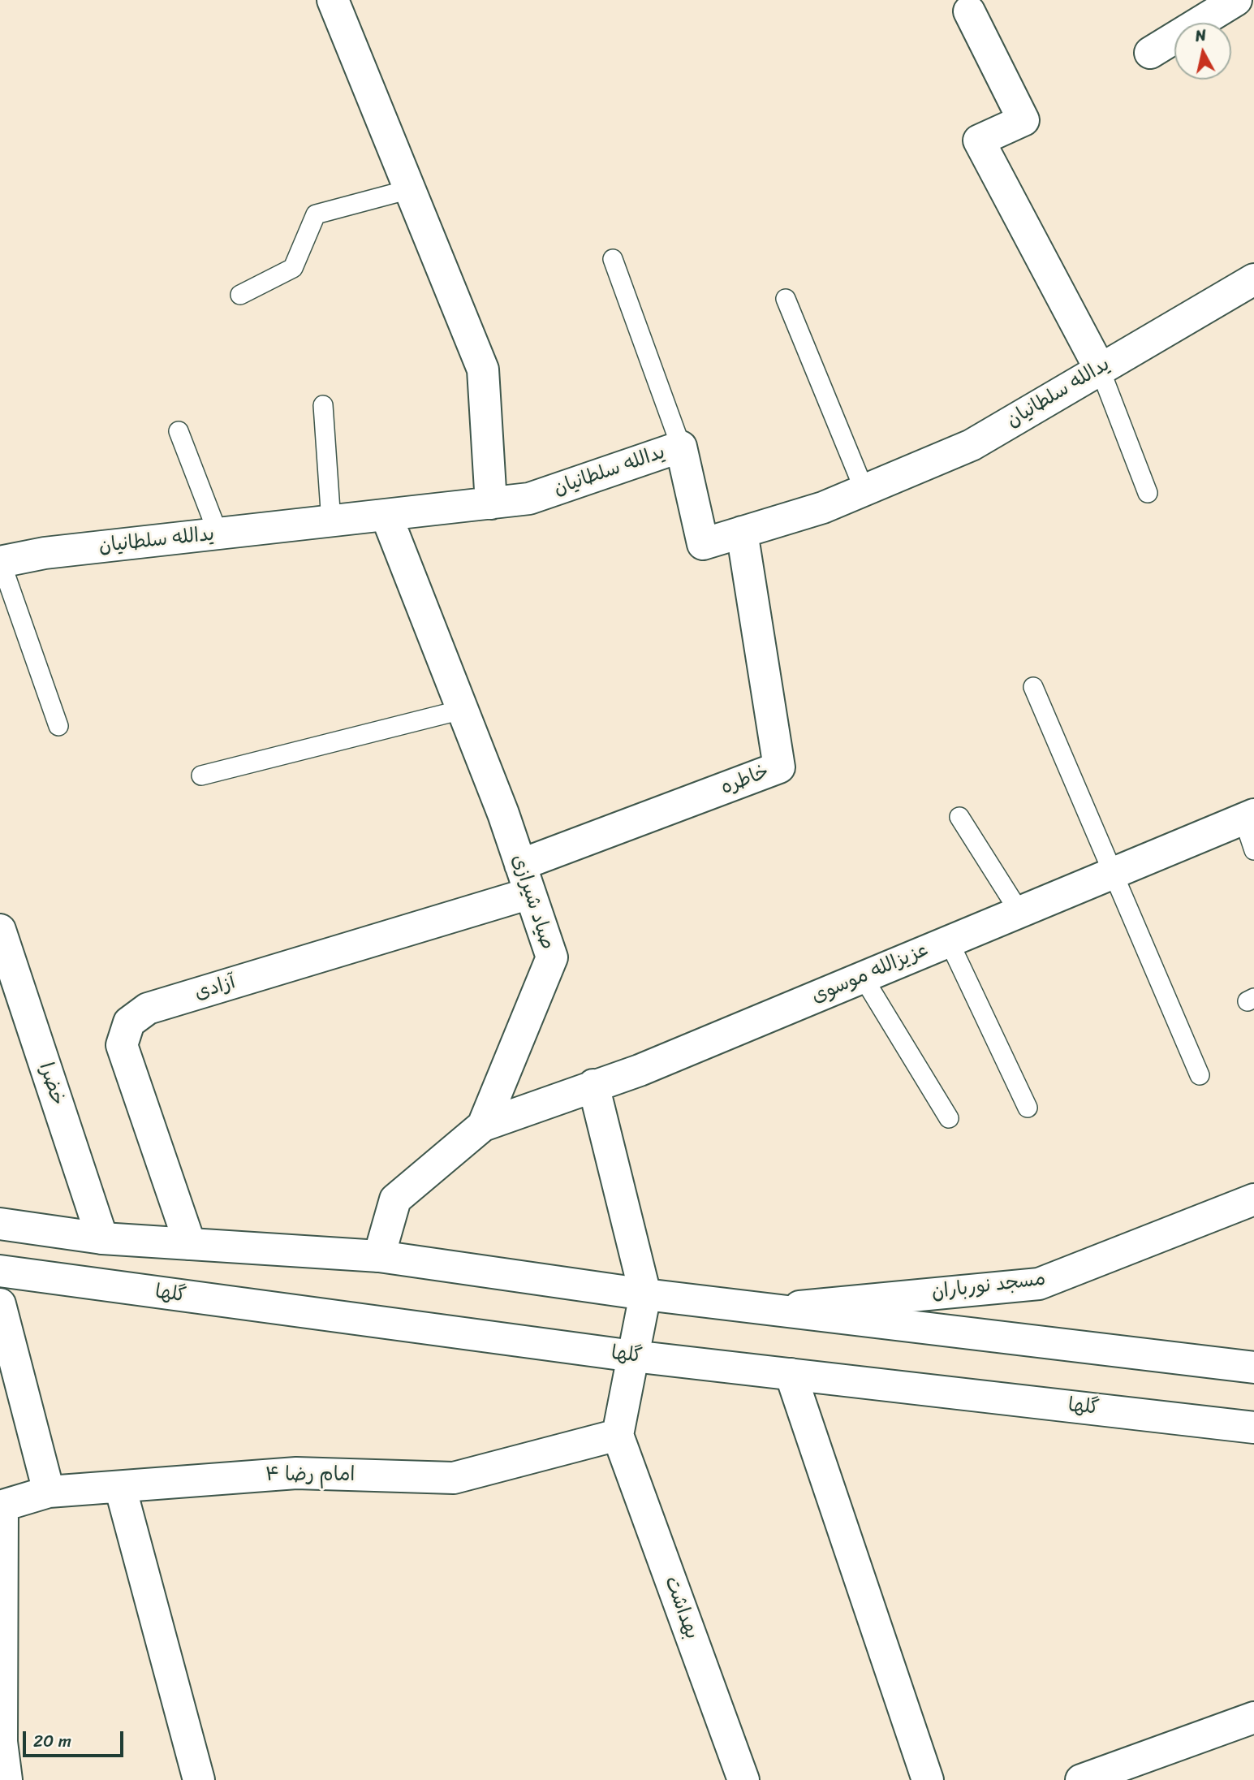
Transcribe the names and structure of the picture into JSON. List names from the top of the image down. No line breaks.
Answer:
{"streets":{"street":["یدالله سلطانیان","خاطره","صیاد شیرازی","عزیزالله موسوی","آزادی","خضرا","مسجد نورباران","گلها","امام رضا ۴","بهداشت"]},"crossings":[["یدالله سلطانیان","خاطره"],["یدالله سلطانیان","صیاد شیرازی"],["خاطره","صیاد شیرازی"],["صیاد شیرازی","عزیزالله موسوی"],["صیاد شیرازی","آزادی"],["امام رضا ۴","بهداشت"]],"scale_bar":"20 m","north":"top"}
